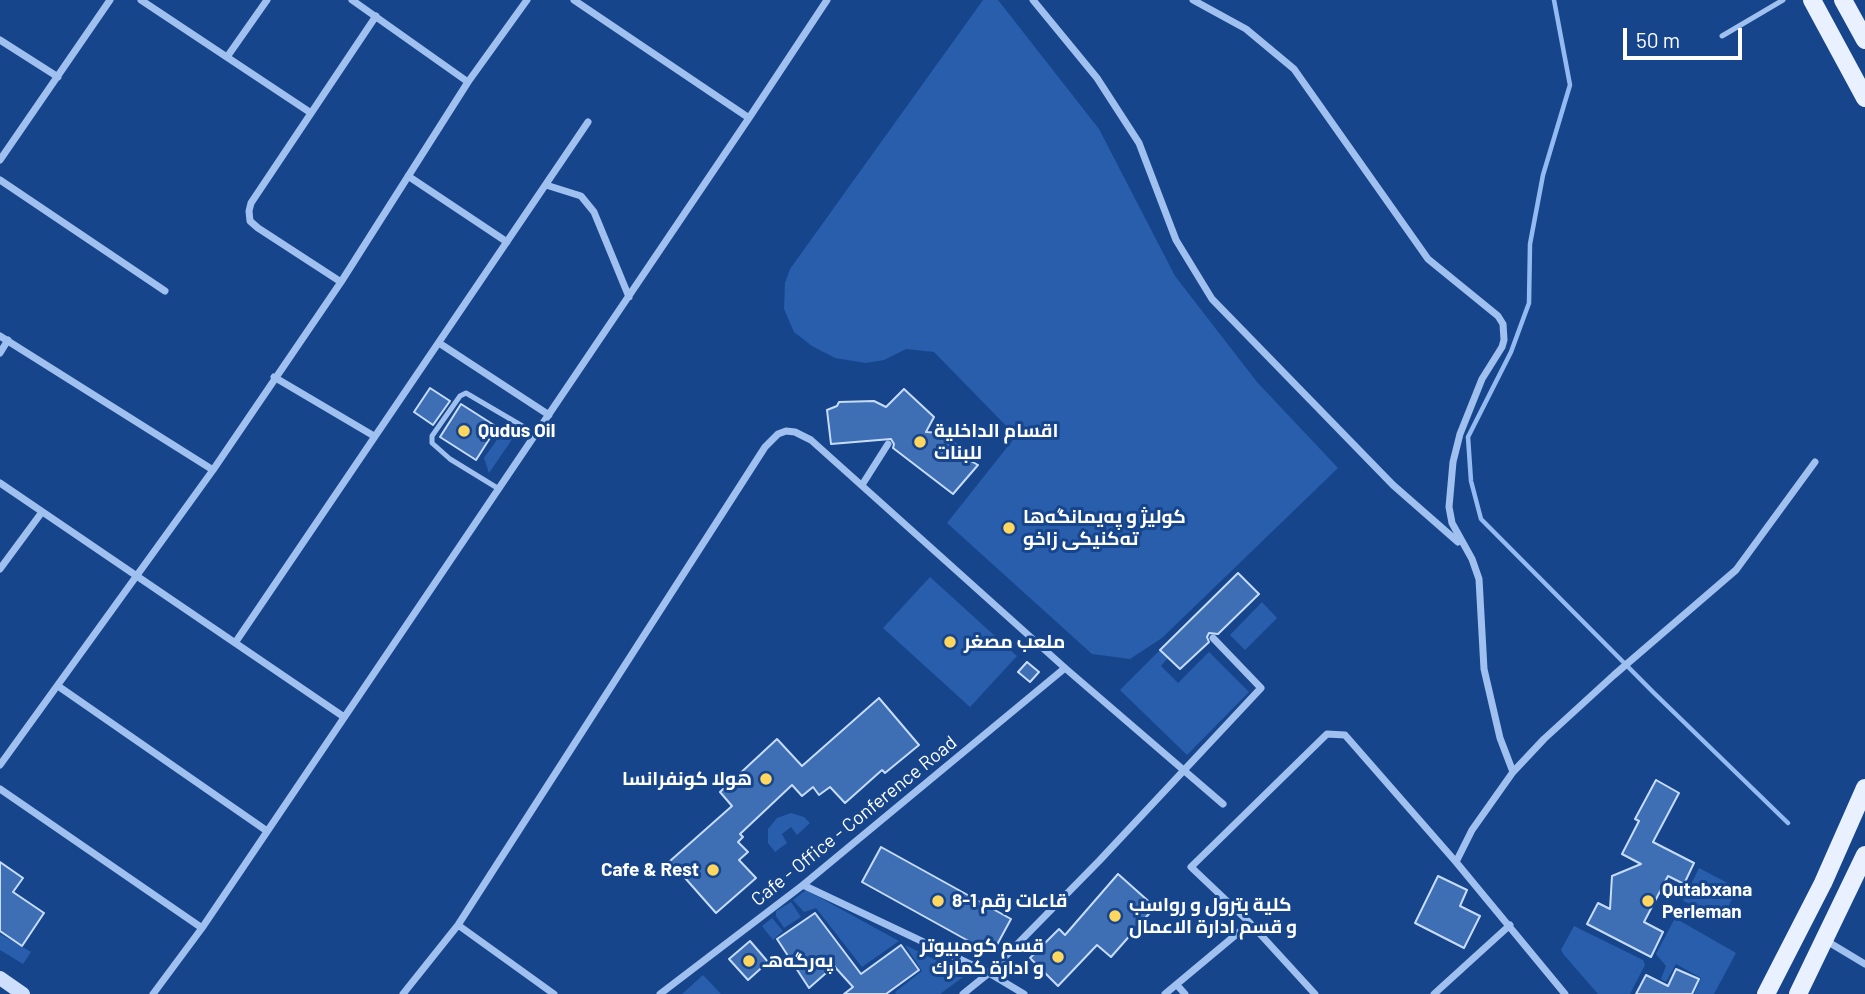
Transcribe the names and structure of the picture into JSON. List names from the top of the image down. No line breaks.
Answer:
{"streets":{"street":["Cafe - Office - Conference Road"]},"places":["Qudus Oil","اقسام الداخلیة للبنات","كوليژ و په‌يمانگه‌ها ته‌كنيكى زاخو","ملعب مصغر","هولا كونفرانسا","Cafe & Rest","قاعات رقم 1-8","Qutabxana Perleman","كلية بترول و رواسب و قسم ادارة الاعمال","قسم کومبیوتر و ادارة كمارك","په‌رگه‌هـ"],"scale_bar":"50 m"}
